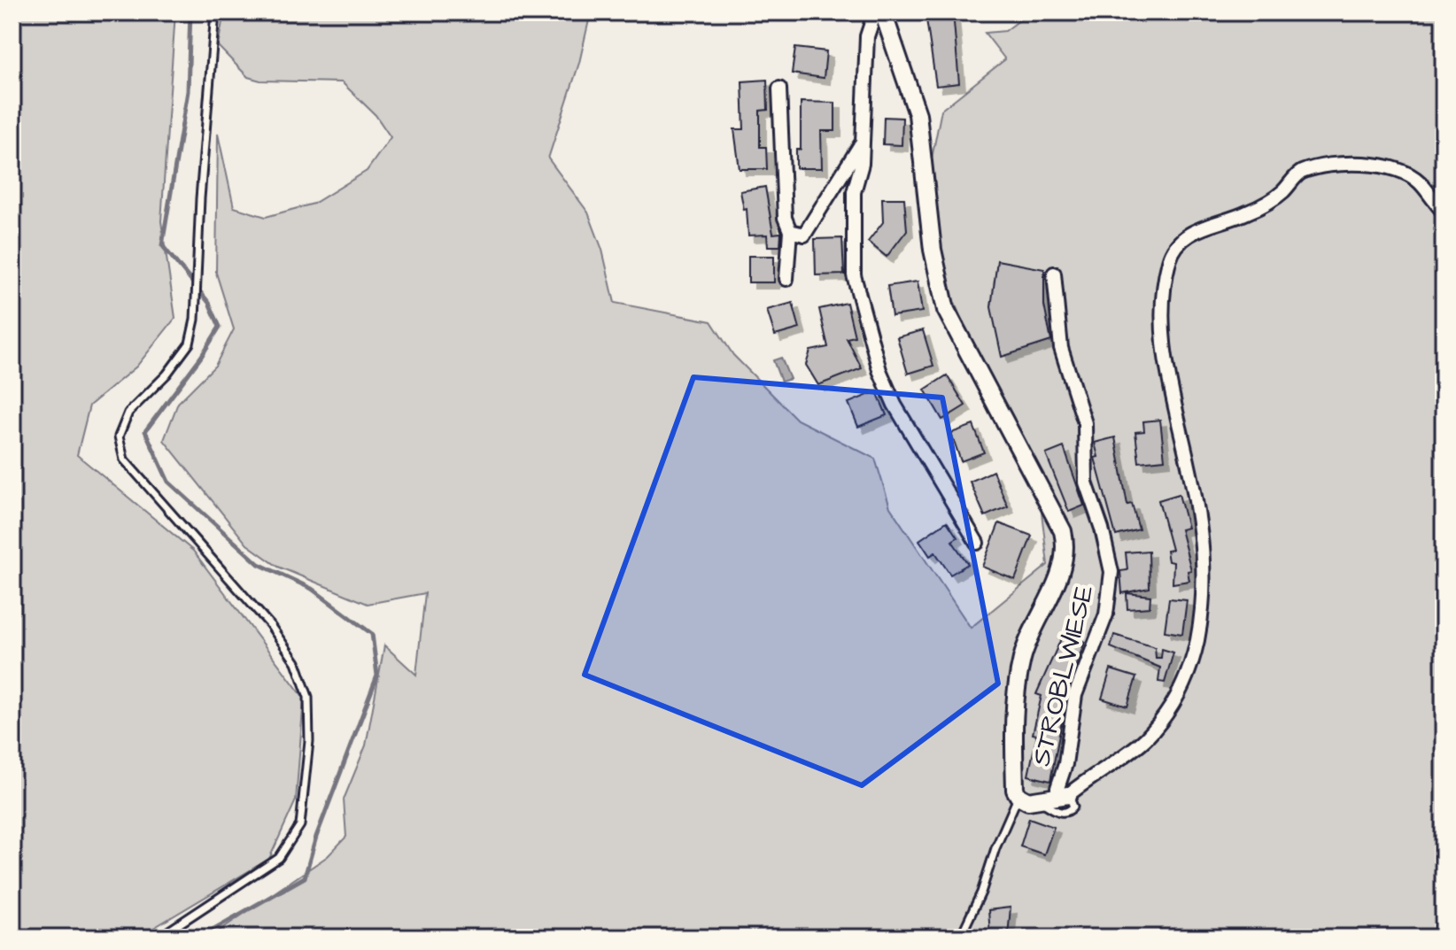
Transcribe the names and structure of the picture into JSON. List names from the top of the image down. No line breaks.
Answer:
{"streets":{"street":["STROBLWIESE"]}}
